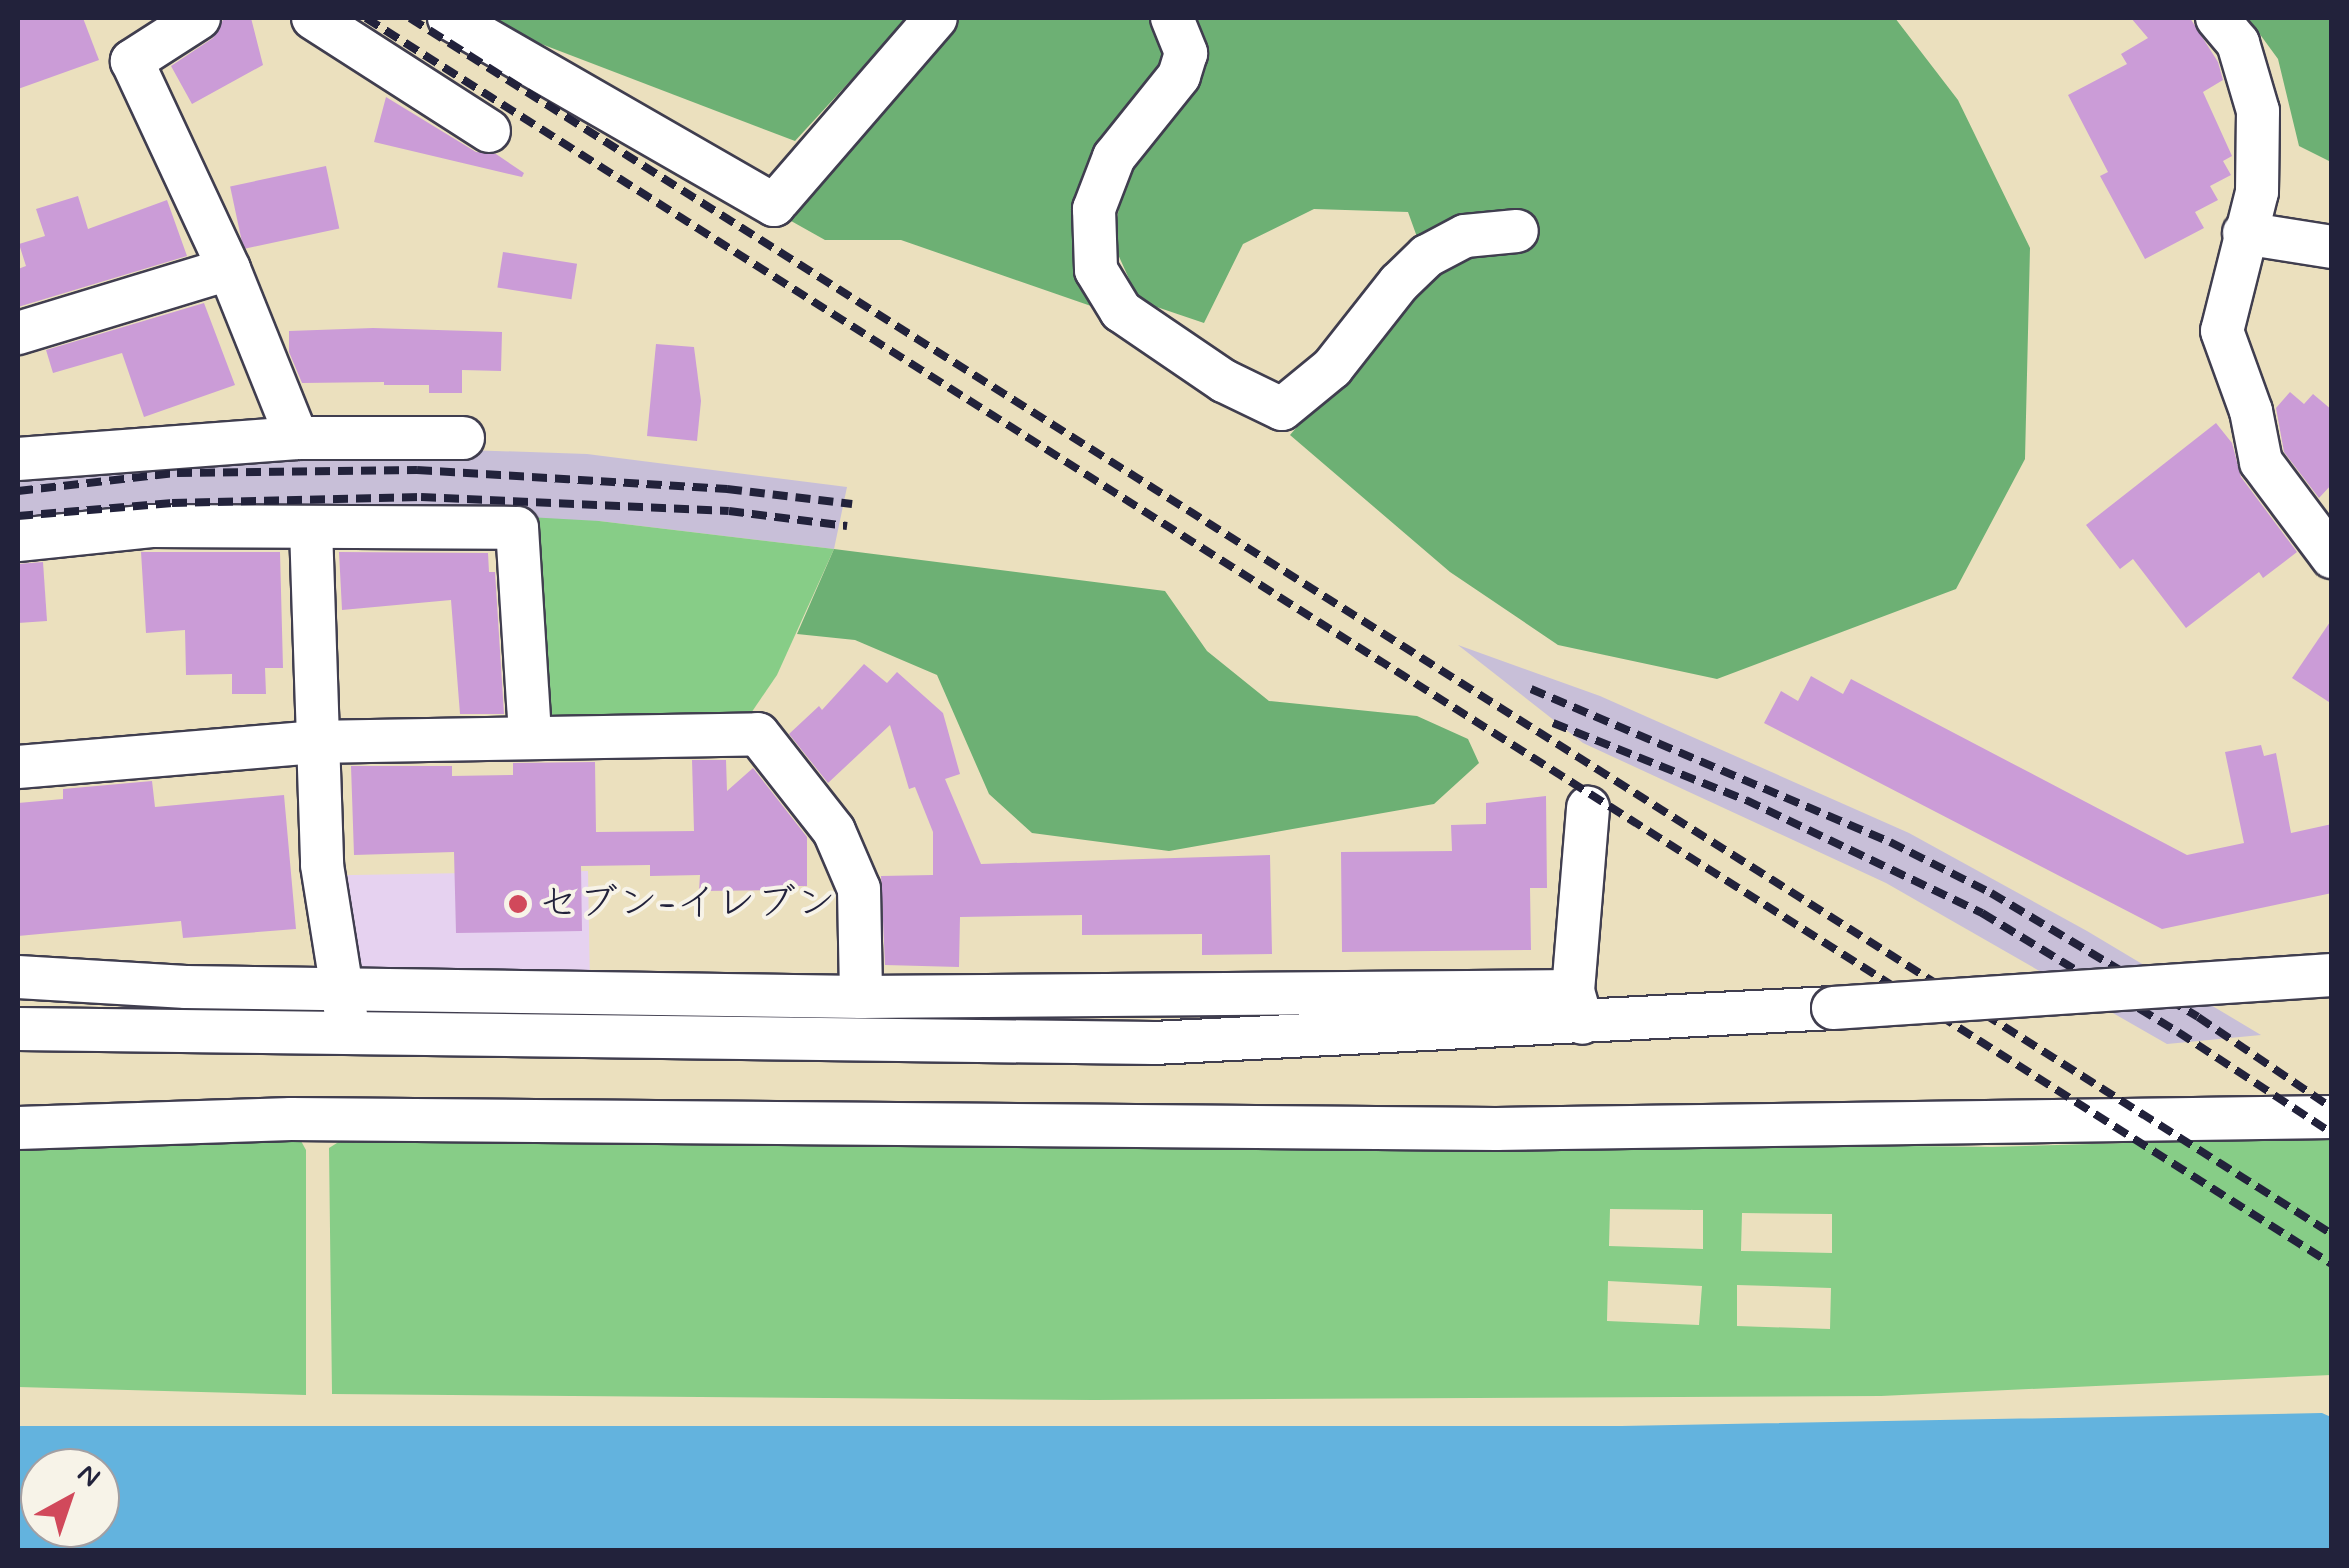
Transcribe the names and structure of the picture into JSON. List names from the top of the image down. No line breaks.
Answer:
{"places":["セブン-イレブン"],"north":"top right"}
